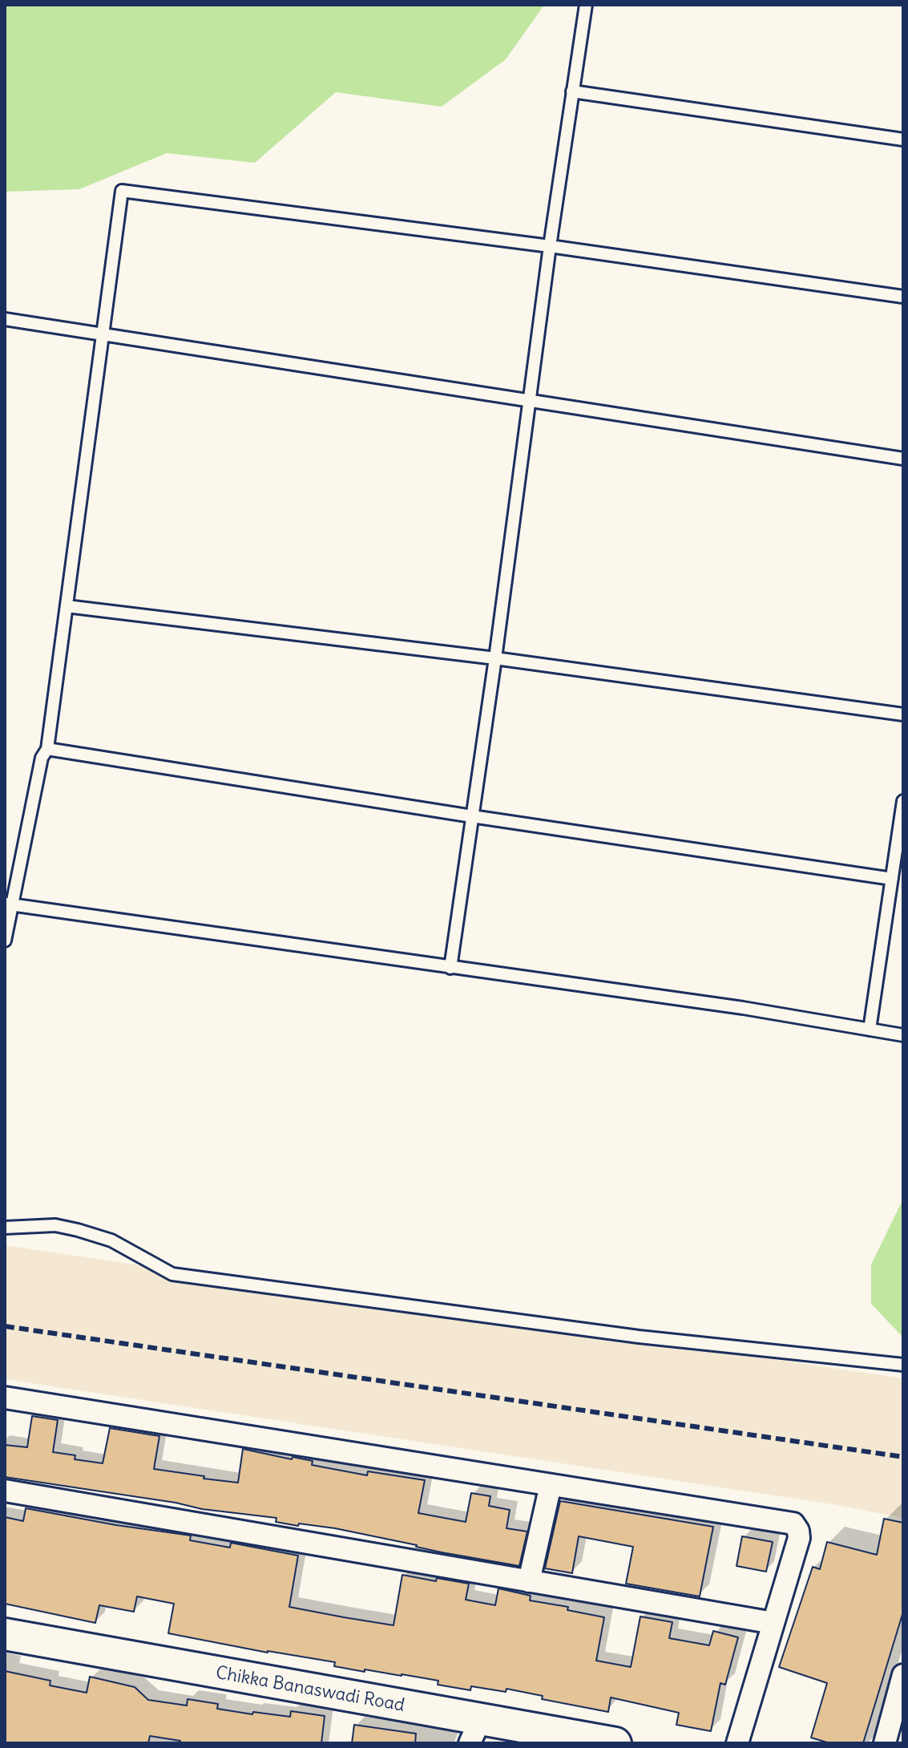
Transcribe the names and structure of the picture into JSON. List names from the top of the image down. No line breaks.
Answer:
{"streets":{"main road":["Chikka Banaswadi Road"]}}
